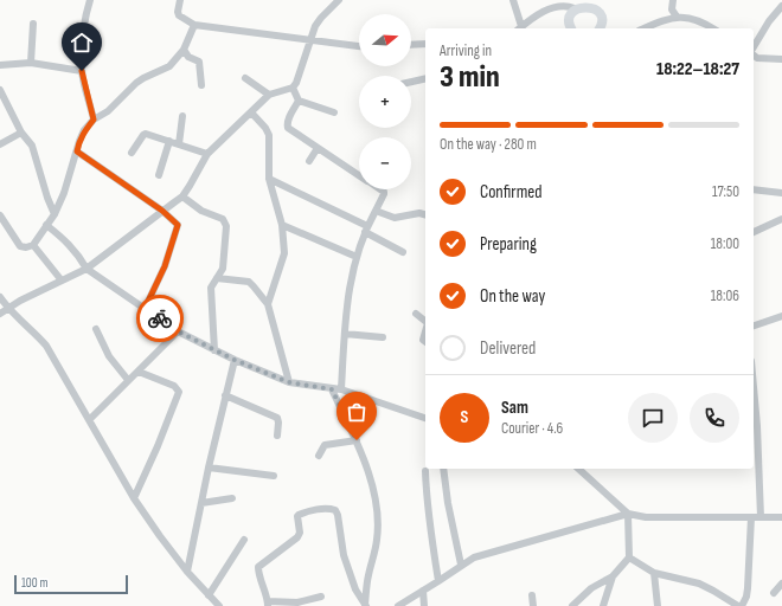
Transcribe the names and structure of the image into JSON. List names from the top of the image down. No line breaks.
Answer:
{"scale_bar":"100 m","north":"right","page":{"map_buttons":["+","−"],"heading":["3 min","Arriving in","18:22–18:27"],"panel":["Sam","Courier · 4.6"],"bar":"On the way · 280 m","list":[["Confirmed","17:50"],["Preparing","18:00"],["On the way","18:06"],"Delivered"],"round":"S","scale":"100 m"}}
